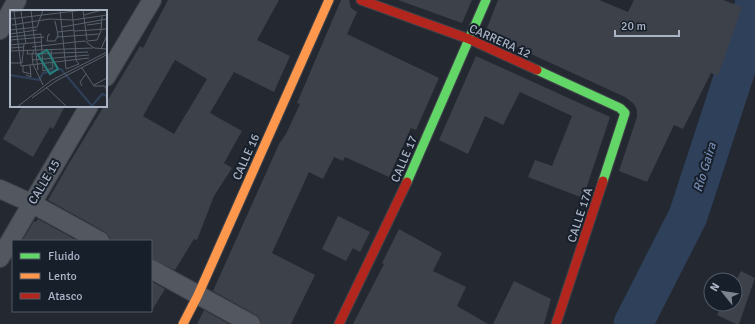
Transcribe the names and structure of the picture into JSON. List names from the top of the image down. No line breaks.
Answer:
{"streets":{"street":["CARRERA 12","CALLE 16","CALLE 17","CALLE 15","CALLE 17A"]},"crossings":[["CARRERA 12","CALLE 17"],["CARRERA 12","CALLE 17A"]],"water":["Río Gaira"],"legend":["Fluido","Lento","Atasco"],"scale_bar":"20 m","north":"top left"}
